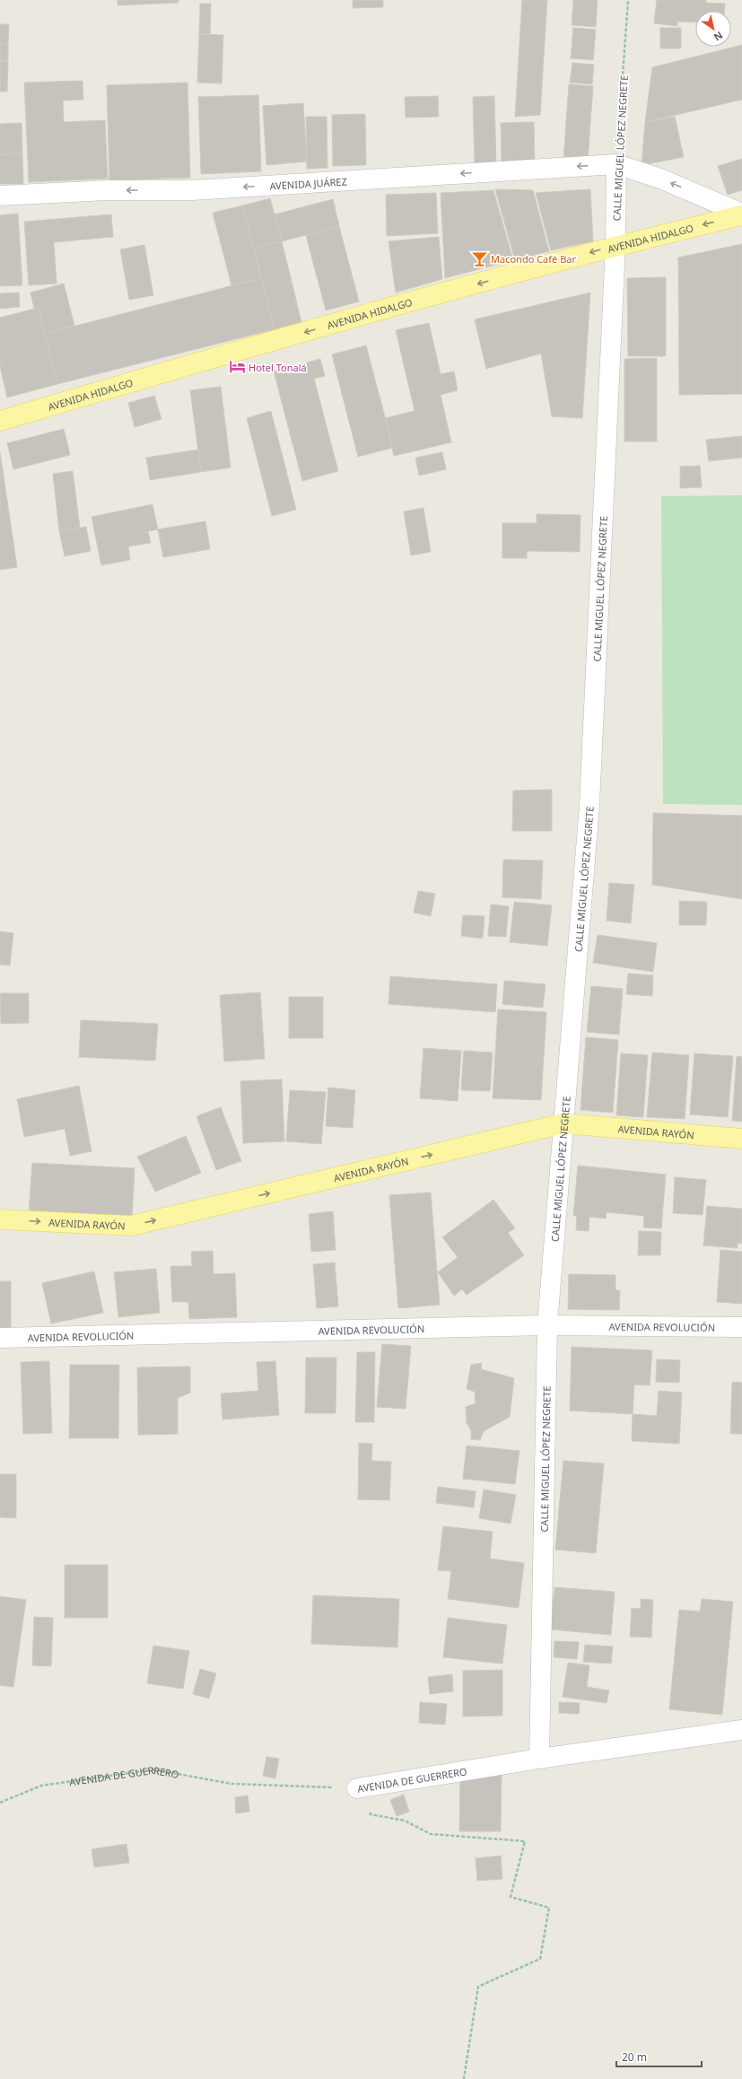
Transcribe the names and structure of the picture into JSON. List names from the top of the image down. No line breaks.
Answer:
{"streets":{"main road":["AVENIDA HIDALGO","AVENIDA RAYÓN"],"street":["CALLE MIGUEL LÓPEZ NEGRETE","AVENIDA JUÁREZ","AVENIDA REVOLUCIÓN","AVENIDA DE GUERRERO"]},"crossings":[["CALLE MIGUEL LÓPEZ NEGRETE","AVENIDA JUÁREZ"],["CALLE MIGUEL LÓPEZ NEGRETE","AVENIDA HIDALGO"],["CALLE MIGUEL LÓPEZ NEGRETE","AVENIDA RAYÓN"],["CALLE MIGUEL LÓPEZ NEGRETE","AVENIDA REVOLUCIÓN"],["CALLE MIGUEL LÓPEZ NEGRETE","AVENIDA DE GUERRERO"]],"one_way":["AVENIDA JUÁREZ","AVENIDA HIDALGO","AVENIDA RAYÓN"],"places":{"bar":["Macondo Café Bar"],"hotel":["Hotel Tonalá"]},"scale_bar":"20 m","north":"bottom right"}
